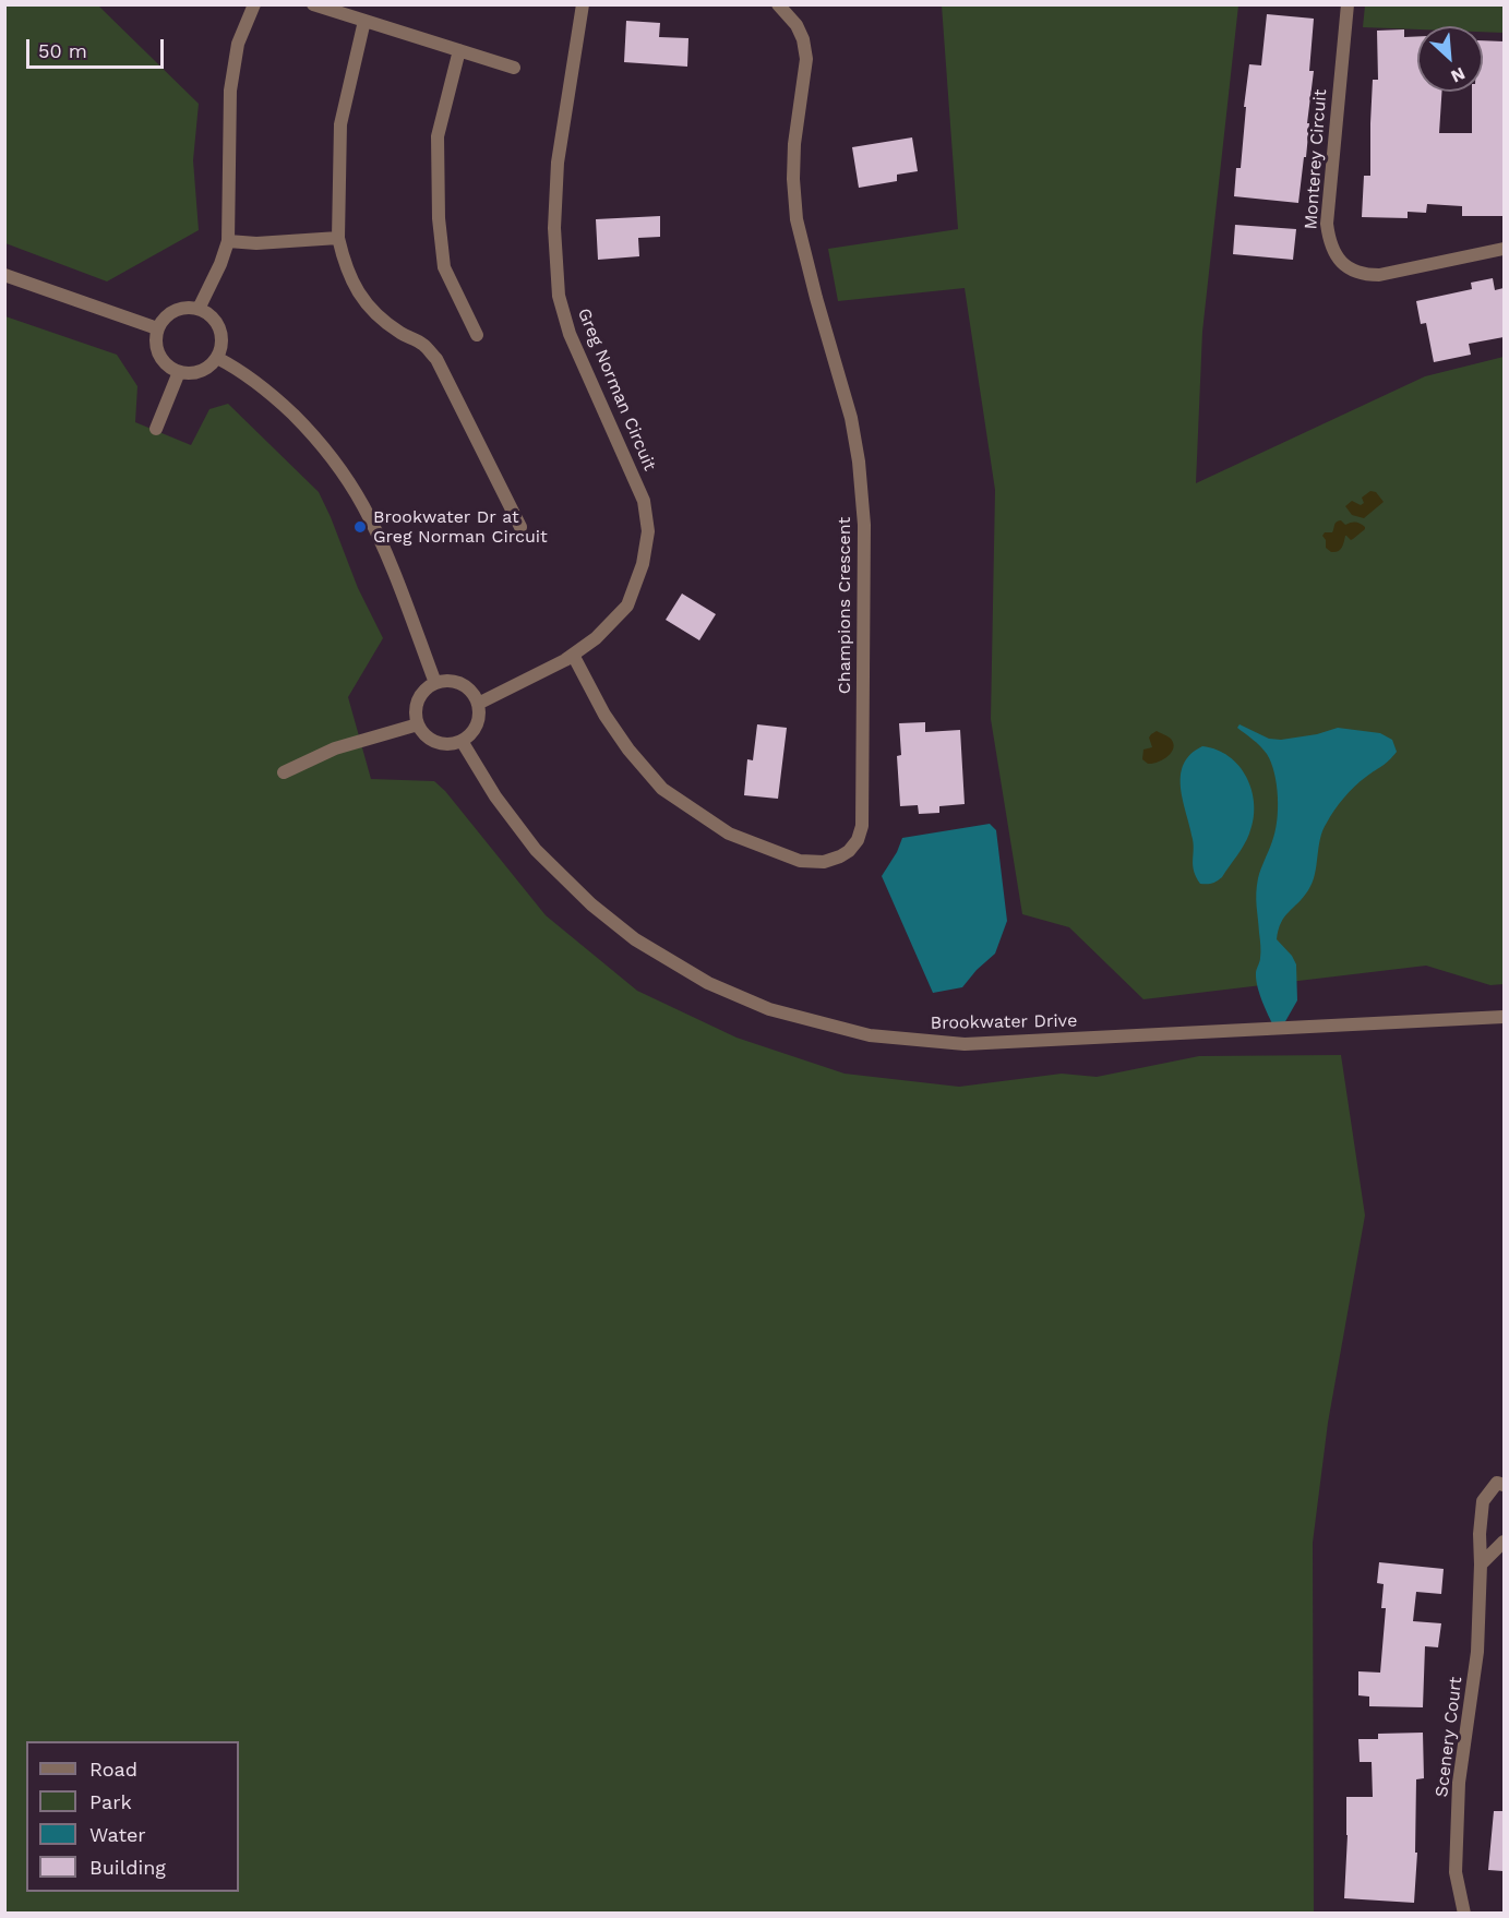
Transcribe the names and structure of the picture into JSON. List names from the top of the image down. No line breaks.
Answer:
{"streets":{"street":["Monterey Circuit","Greg Norman Circuit","Champions Crescent","Brookwater Drive","Scenery Court"]},"crossings":[["Greg Norman Circuit","Champions Crescent"],["Greg Norman Circuit","Brookwater Drive"]],"places":["Brookwater Dr at Greg Norman Circuit"],"legend":["Road","Park","Water","Building"],"scale_bar":"50 m","north":"bottom right"}
